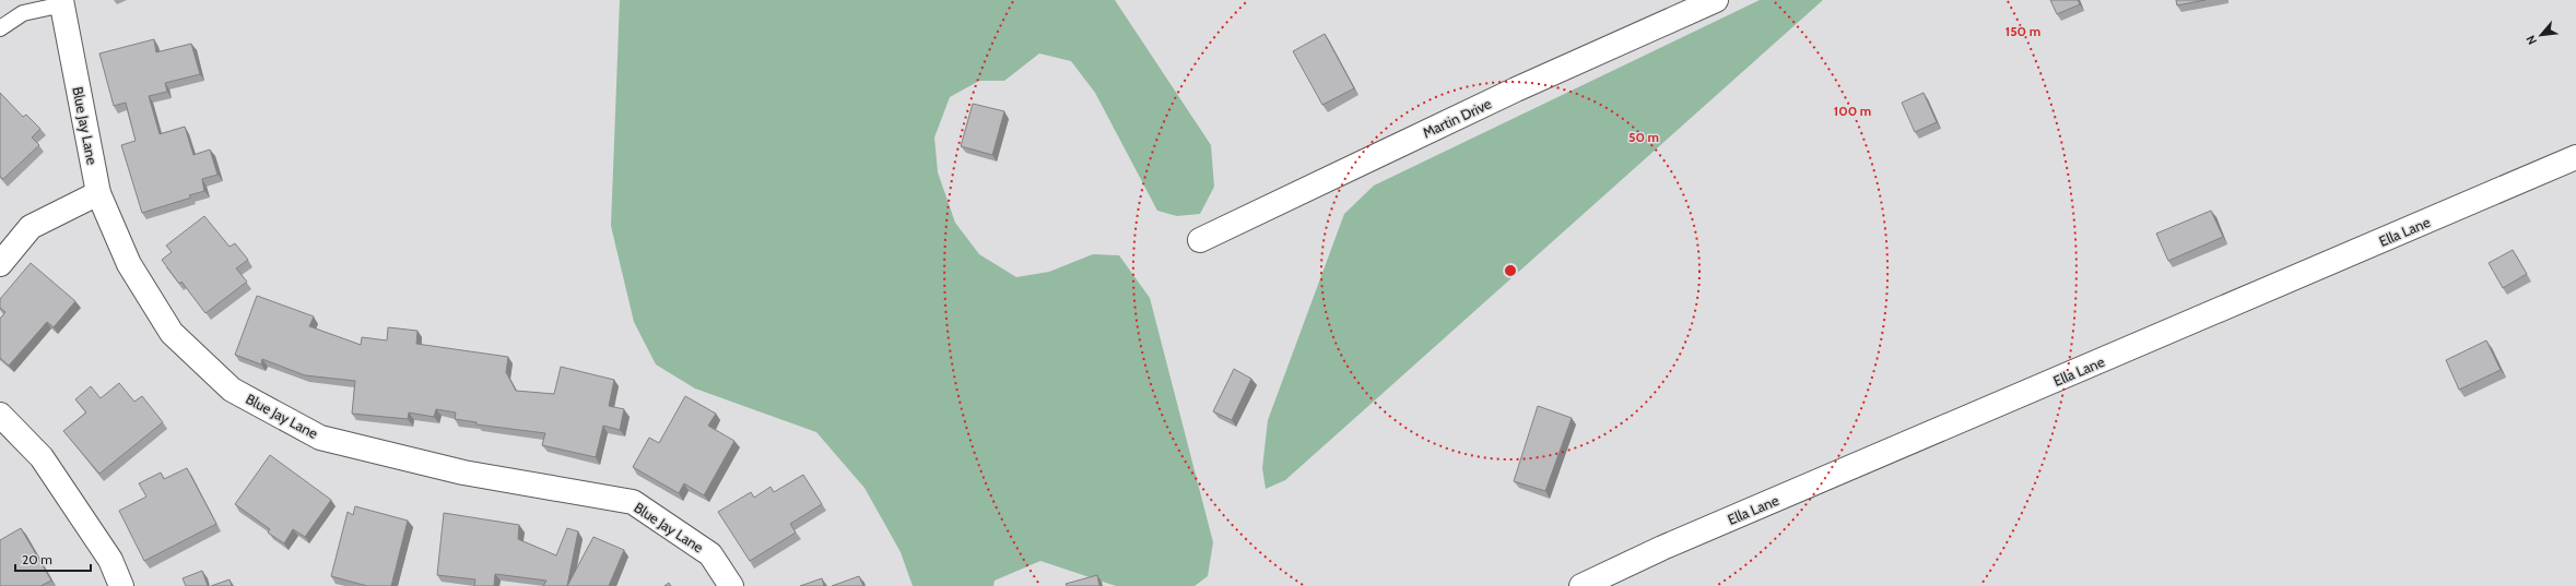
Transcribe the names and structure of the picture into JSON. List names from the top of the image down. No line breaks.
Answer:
{"streets":{"street":["Martin Drive","Blue Jay Lane","Ella Lane"]},"scale_bar":"20 m","north":"bottom left","rings":["150 m","100 m","50 m"]}
